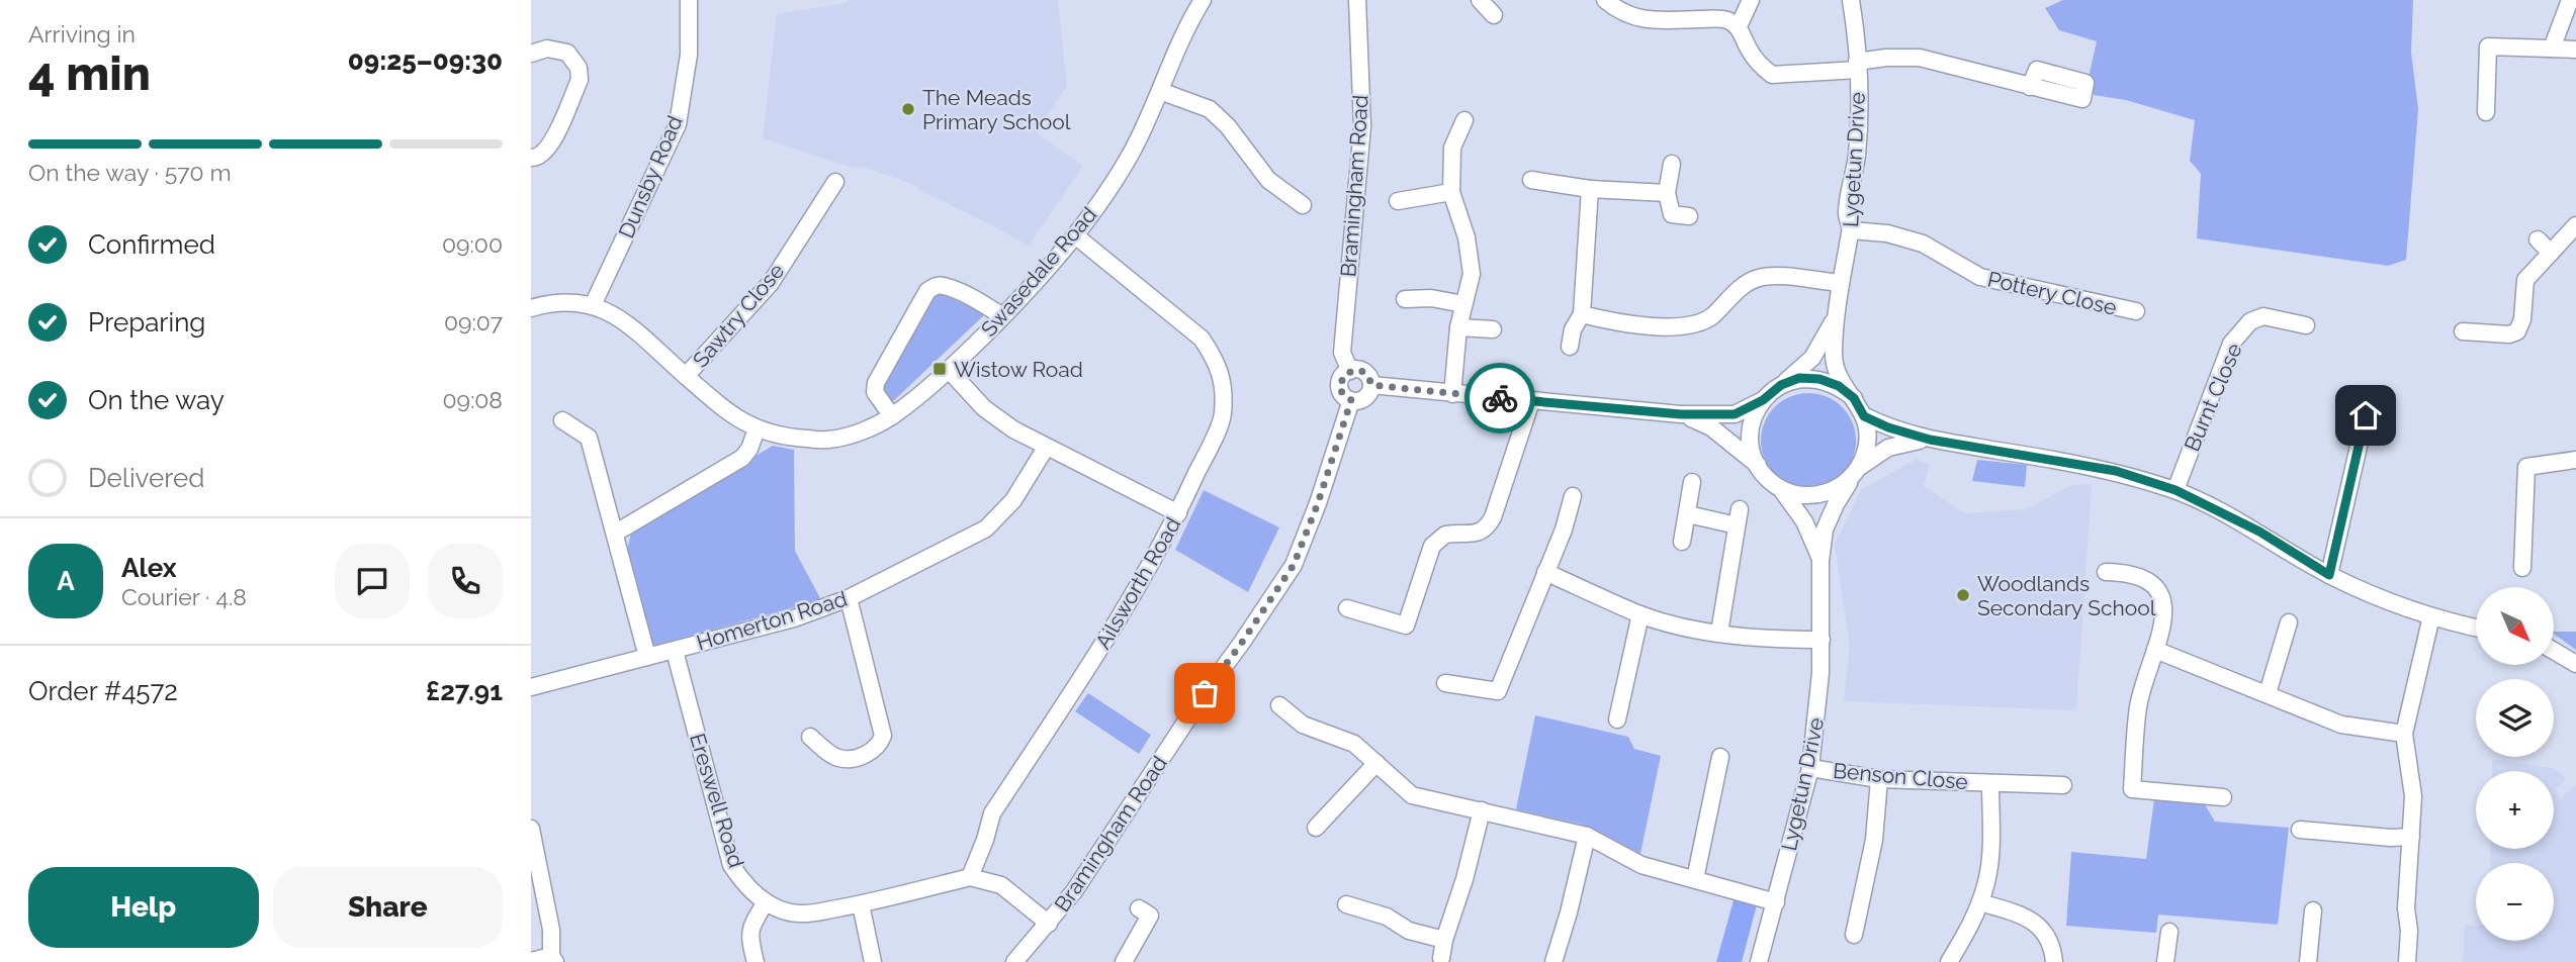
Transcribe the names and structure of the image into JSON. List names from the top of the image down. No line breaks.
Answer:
{"streets":{"street":["Lygetun Drive","Dunsby Road","Bramingham Road","Swasedale Road","Pottery Close","Sawtry Close","Burnt Close","Ailsworth Road","Homerton Road","Benson Close","Ereswell Road"]},"crossings":[["Lygetun Drive","Pottery Close"],["Lygetun Drive","Benson Close"],["Dunsby Road","Swasedale Road"],["Swasedale Road","Sawtry Close"],["Swasedale Road","Ailsworth Road"],["Ailsworth Road","Ereswell Road"],["Homerton Road","Ereswell Road"]],"places":{"other":["The Meads Primary School","Woodlands Secondary School"],"transit":["Wistow Road"]},"north":"bottom right","page":{"heading":["4 min","Arriving in","09:25–09:30"],"panel":["Alex","Courier · 4.8","Order #4572","£27.91"],"bar":"On the way · 570 m","list":[["Confirmed","09:00"],["Preparing","09:07"],["On the way","09:08"],"Delivered"],"round":"A","map_buttons":["+","−"],"buttons":["Help","Share"]}}
